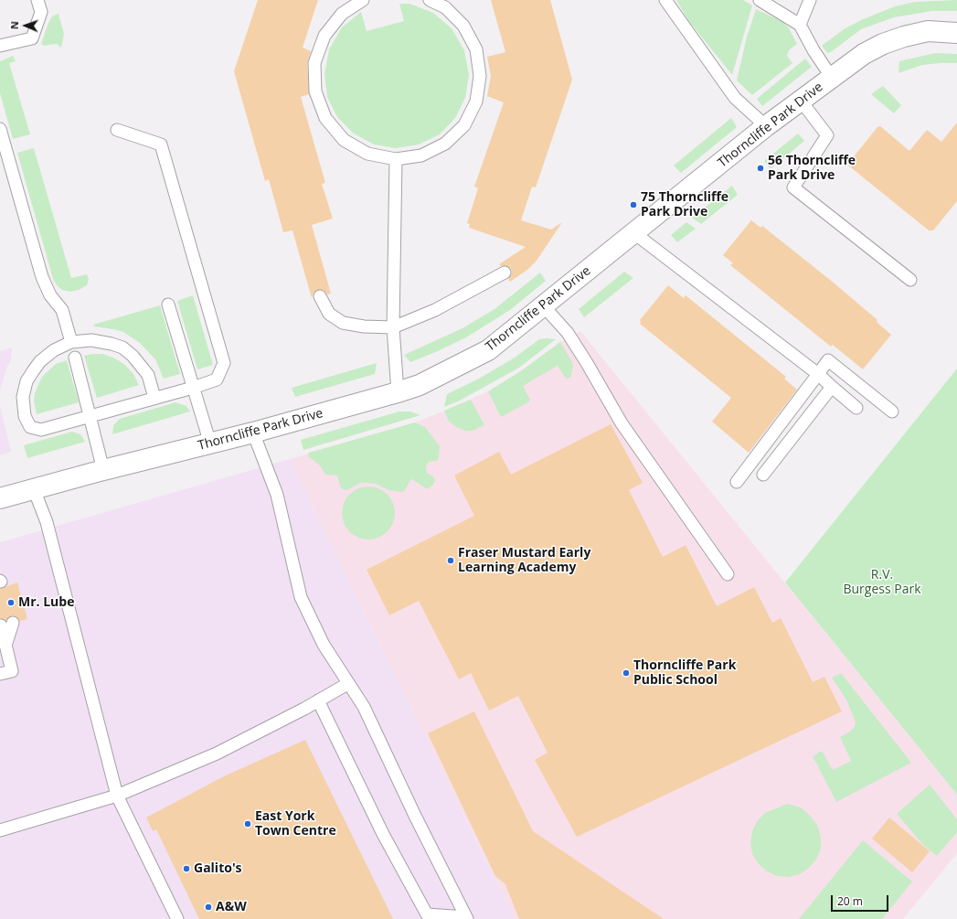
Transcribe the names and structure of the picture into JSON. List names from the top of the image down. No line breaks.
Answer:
{"streets":{"street":["Thorncliffe Park Drive"]},"parks":["R.V. Burgess Park"],"places":["56 Thorncliffe Park Drive","75 Thorncliffe Park Drive","Fraser Mustard Early Learning Academy","Mr. Lube","Thorncliffe Park Public School","East York Town Centre","Galito's","A&W"],"scale_bar":"20 m","north":"left"}
